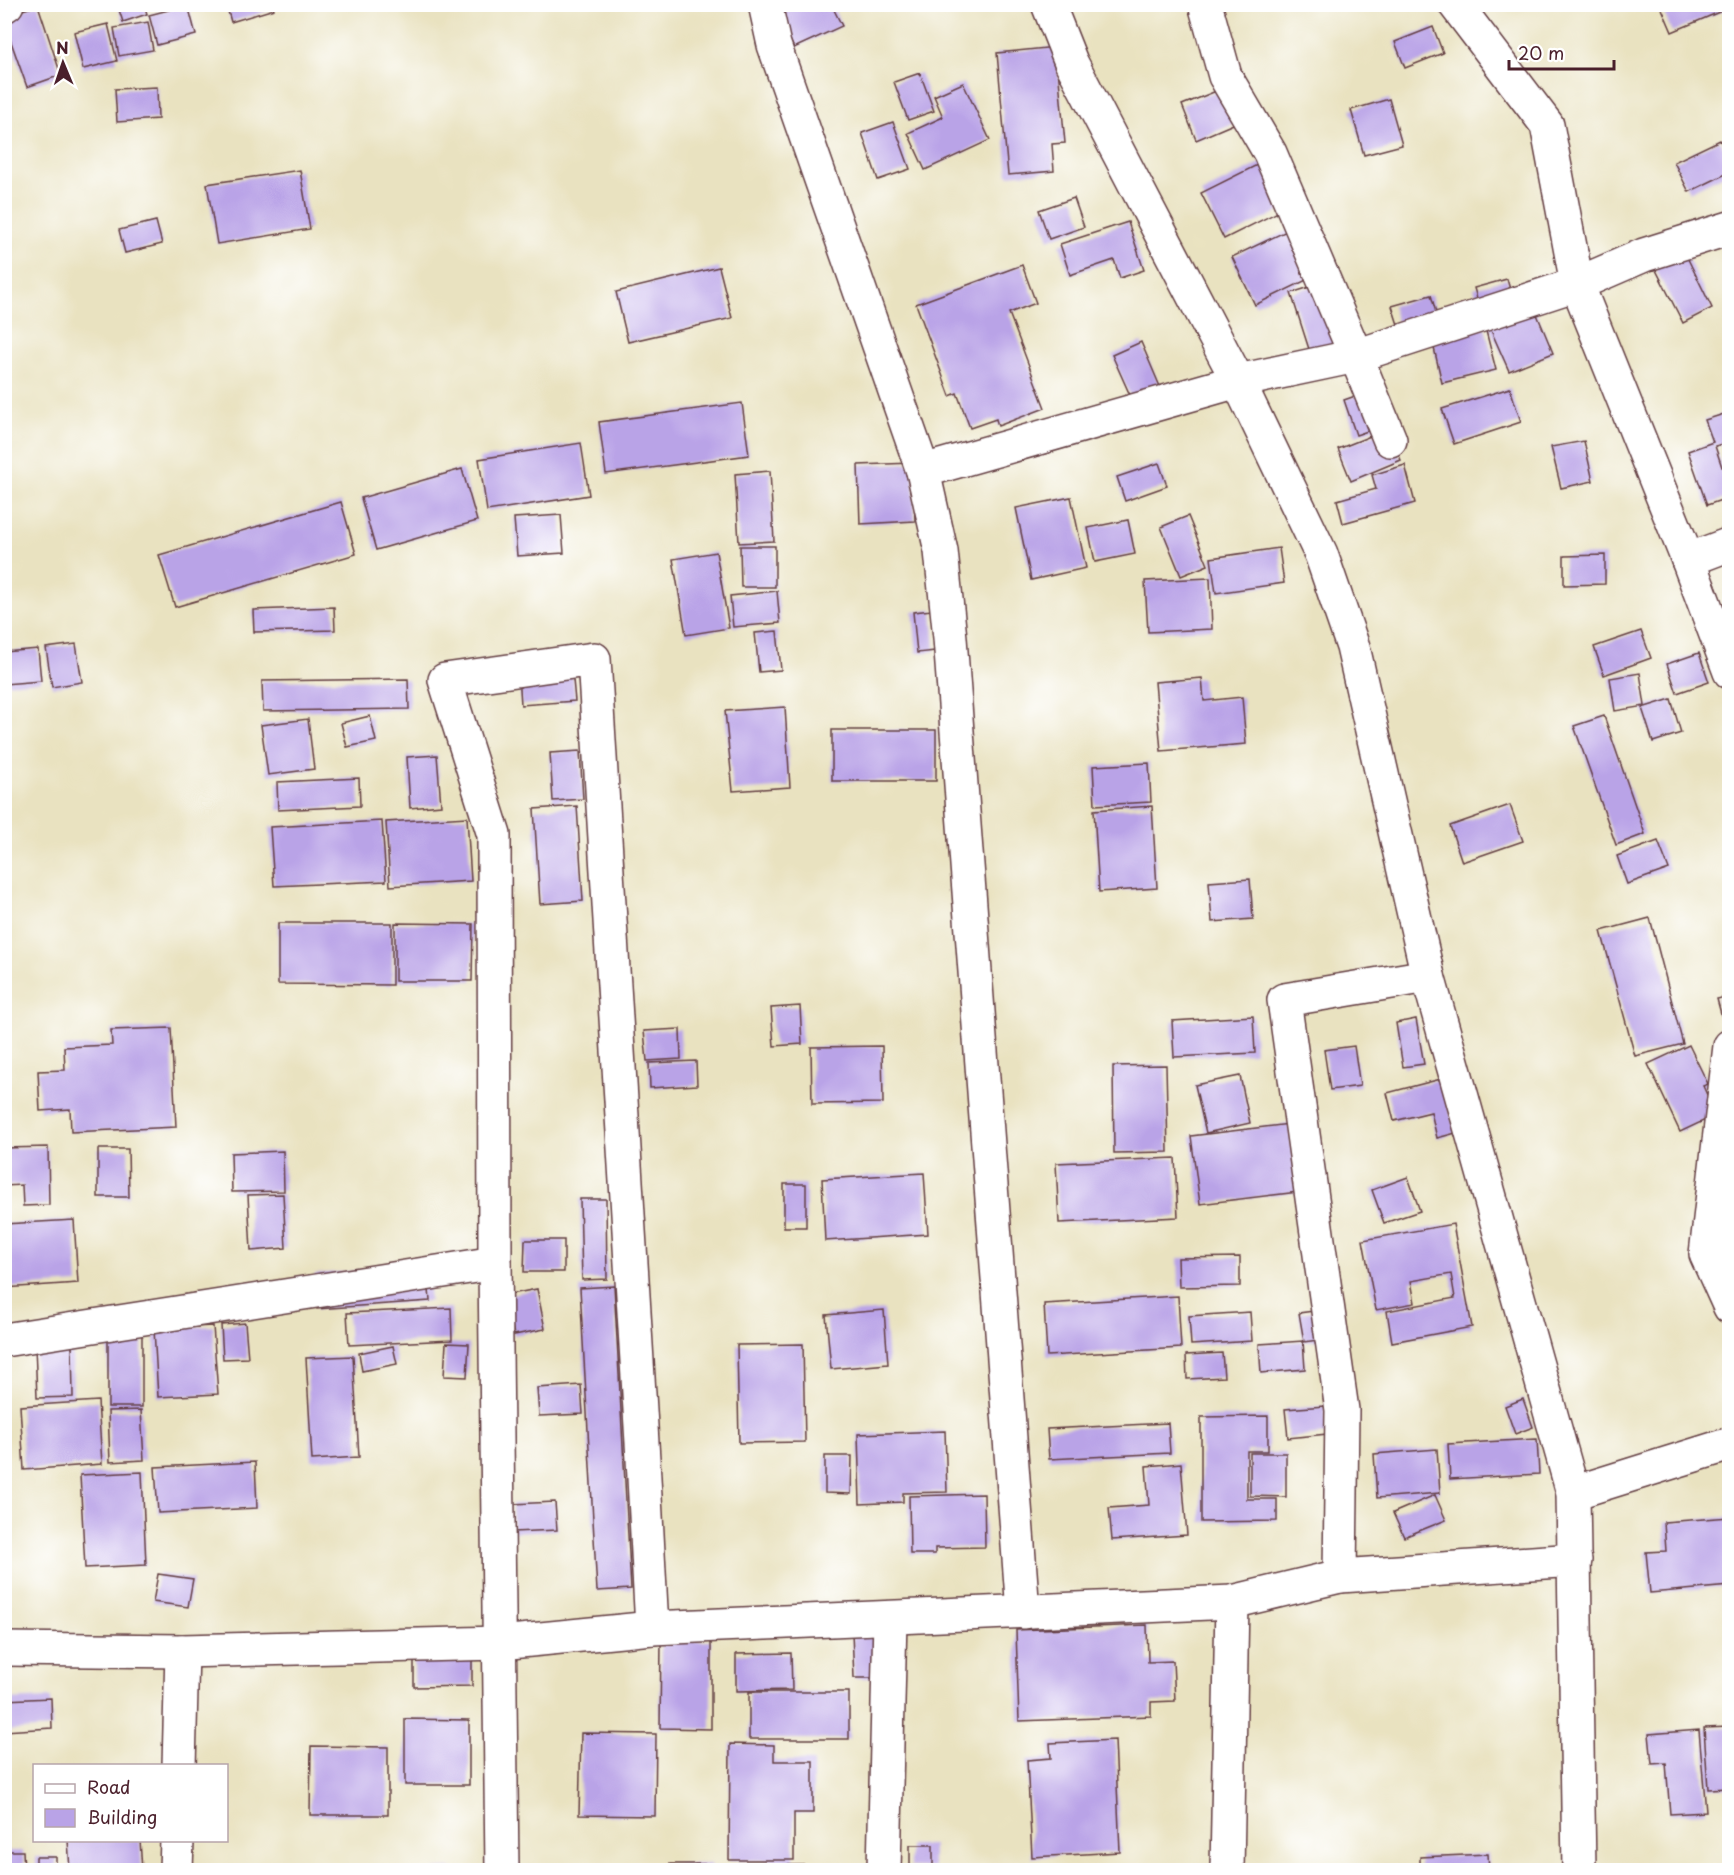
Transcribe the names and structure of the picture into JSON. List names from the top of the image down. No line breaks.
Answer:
{"legend":["Road","Building"],"scale_bar":"20 m","north":"top"}
